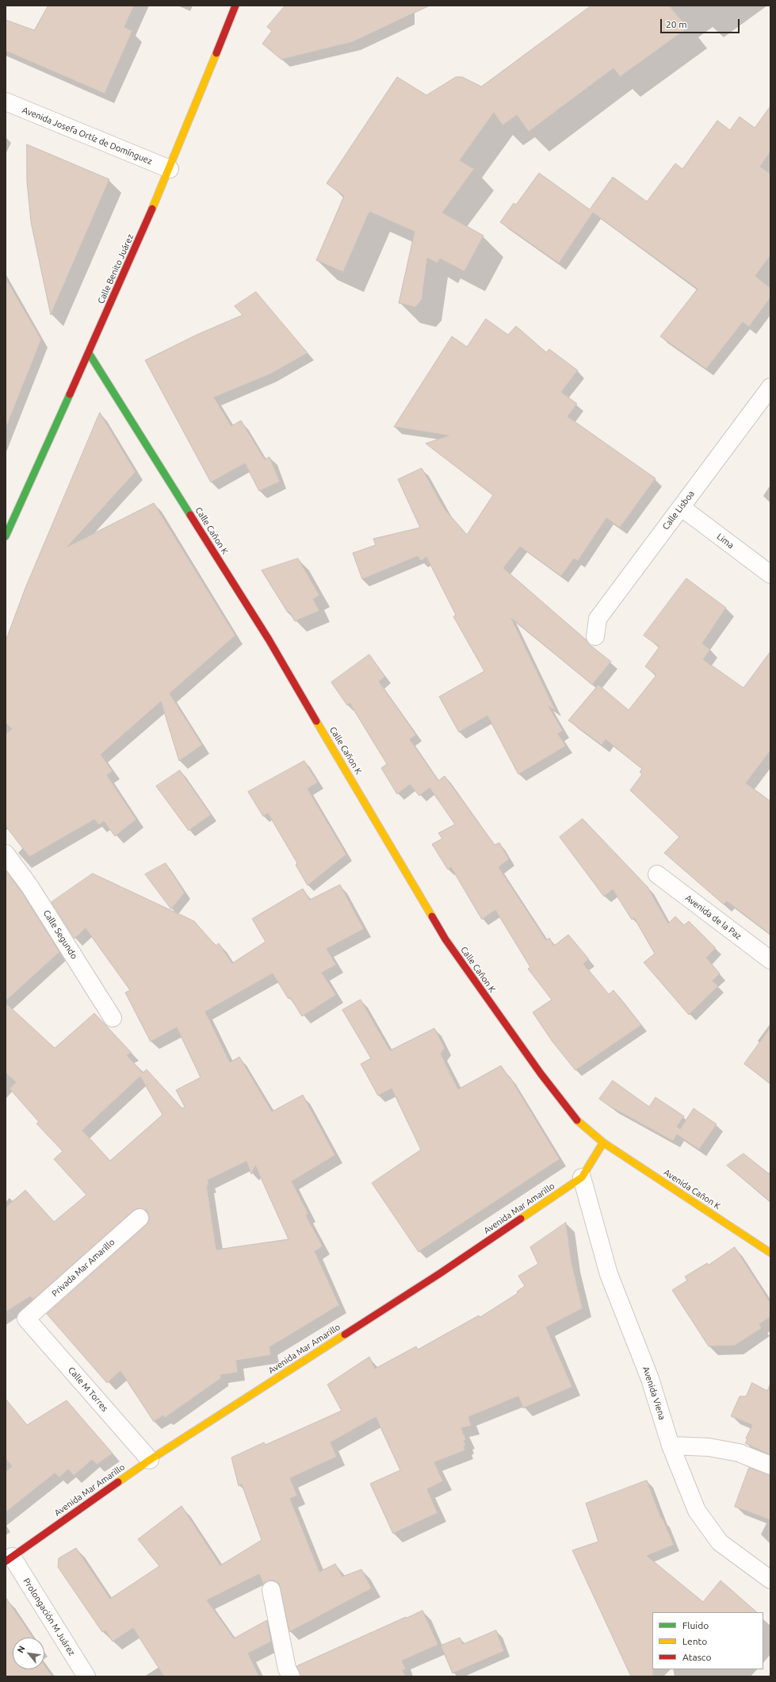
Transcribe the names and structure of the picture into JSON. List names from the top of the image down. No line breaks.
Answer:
{"streets":{"street":["Avenida Josefa Ortíz de Domínguez","Calle Benito Juárez","Calle Lisboa","Calle Cañon K","Lima","Avenida de la Paz","Calle Segundo","Avenida Cañon K","Avenida Mar Amarillo","Privada Mar Amarillo","Calle M Torres","Avenida Viena","Prolongación M Juárez"]},"crossings":[["Avenida Josefa Ortíz de Domínguez","Calle Benito Juárez"],["Calle Benito Juárez","Calle Cañon K"],["Calle Lisboa","Lima"],["Calle Cañon K","Avenida Cañon K"],["Calle Cañon K","Avenida Mar Amarillo"],["Avenida Cañon K","Avenida Mar Amarillo"],["Avenida Mar Amarillo","Calle M Torres"],["Avenida Mar Amarillo","Avenida Viena"],["Avenida Mar Amarillo","Prolongación M Juárez"],["Privada Mar Amarillo","Calle M Torres"]],"legend":["Fluido","Lento","Atasco"],"scale_bar":"20 m","north":"top left"}
